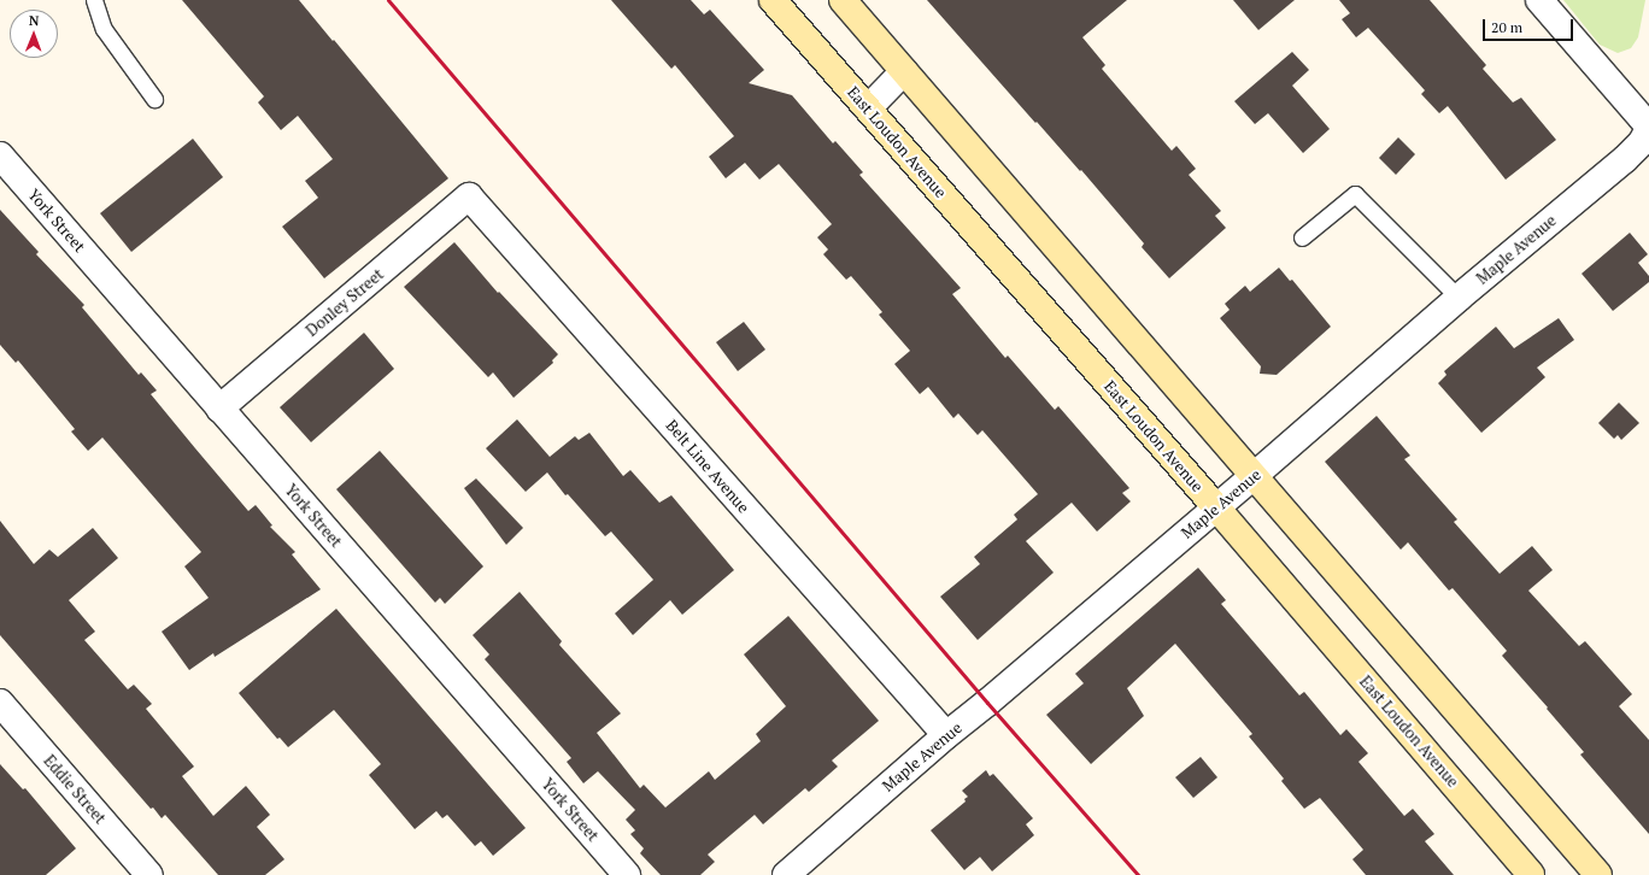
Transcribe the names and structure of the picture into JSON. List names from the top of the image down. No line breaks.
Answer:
{"streets":{"main road":["East Loudon Avenue"],"street":["York Street","Maple Avenue","Donley Street","Belt Line Avenue","Eddie Street"]},"crossings":[["East Loudon Avenue","Maple Avenue"],["York Street","Donley Street"],["Maple Avenue","Belt Line Avenue"],["Donley Street","Belt Line Avenue"]],"scale_bar":"20 m","north":"top"}
